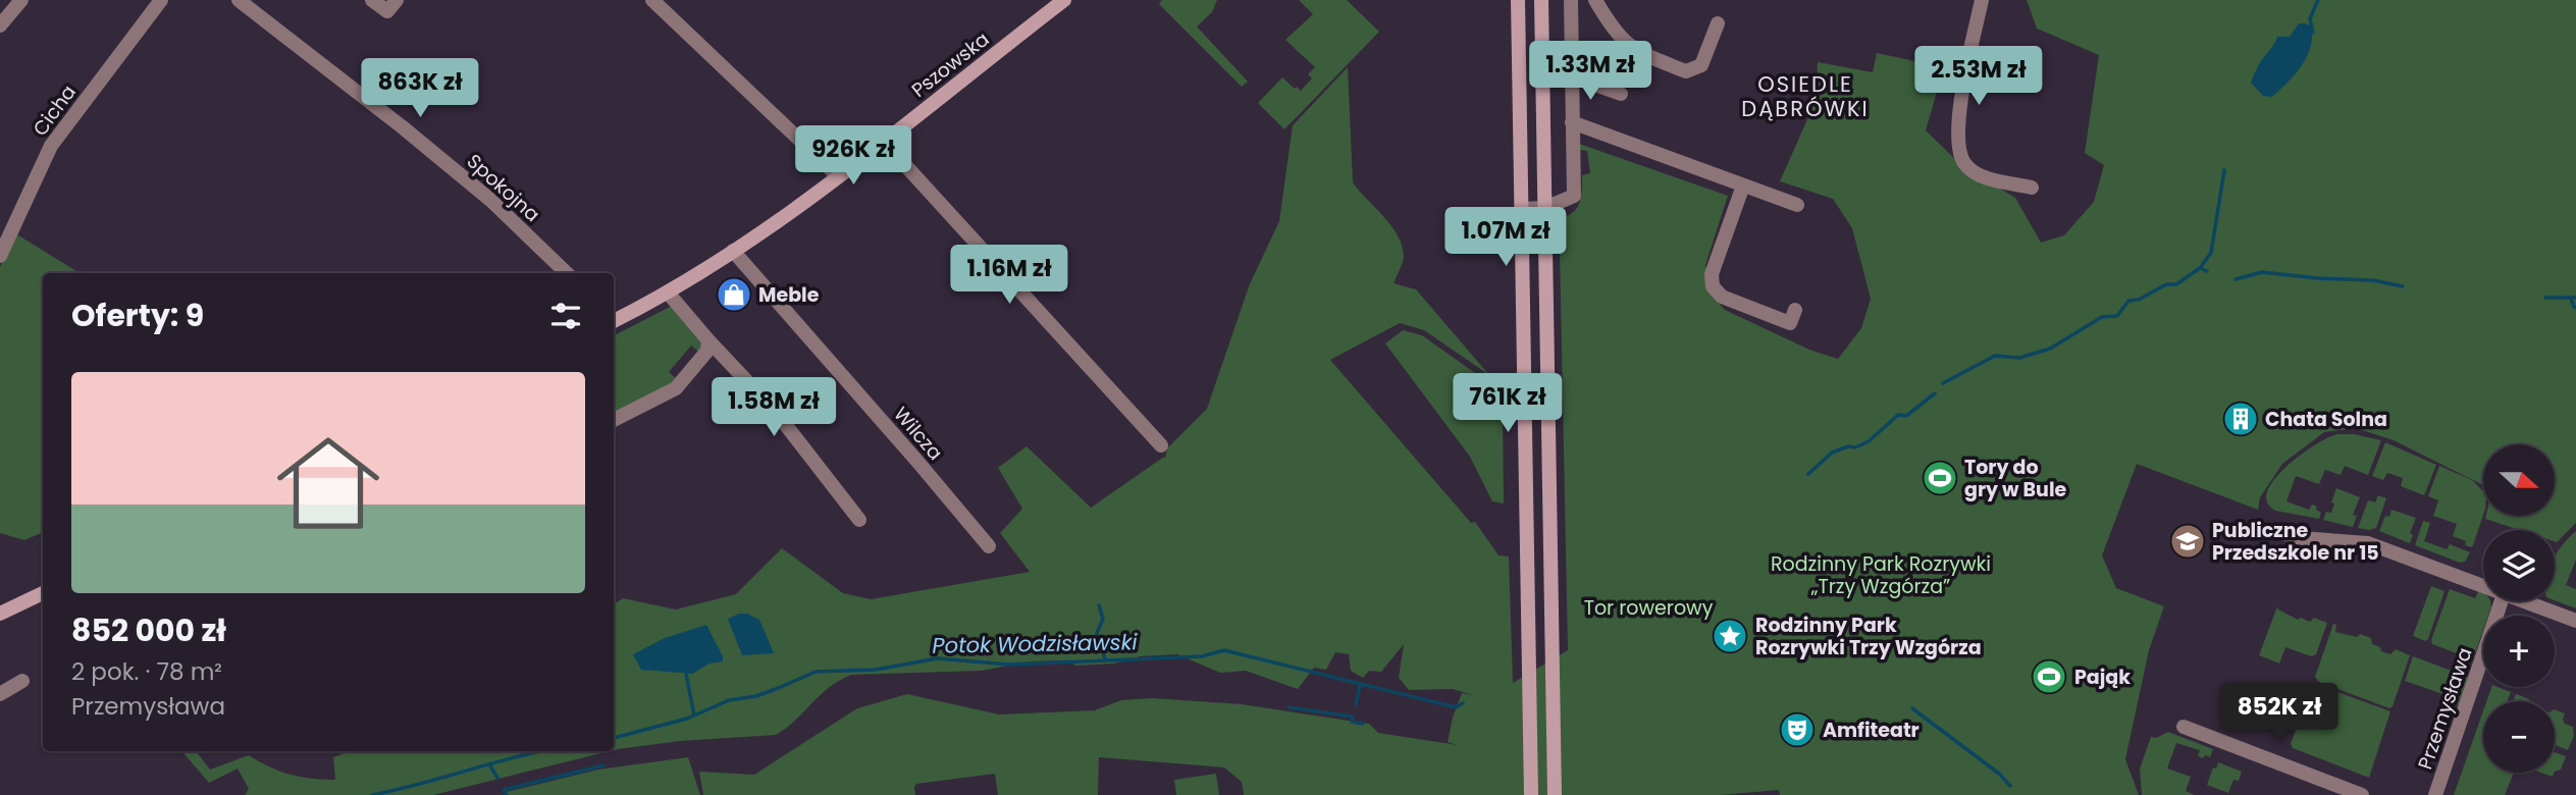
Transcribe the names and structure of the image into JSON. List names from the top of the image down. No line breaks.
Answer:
{"streets":{"main road":["Pszowska"],"street":["Cicha","Spokojna","Wilcza","Przemysława"]},"crossings":[["Pszowska","Wilcza"]],"districts":["OSIEDLE DĄBRÓWKI"],"water":["Potok Wodzisławski"],"parks":["Rodzinny Park Rozrywki „Trzy Wzgórza”","Tor rowerowy"],"places":{"shop":["Meble"],"building":["Chata Solna"],"sports":["Tory do gry w Bule","Pająk"],"school or university":["Publiczne Przedszkole nr 15"],"place":["Rodzinny Park Rozrywki Trzy Wzgórza"],"theatre":["Amfiteatr"]},"north":"right","page":{"price":["1.33M zł","2.53M zł","863K zł","926K zł","1.07M zł","1.16M zł","761K zł","1.58M zł","852K zł"],"heading":"Oferty: 9","list":[{"name":"852 000 zł","note":"2 pok. · 78 m² · Przemysława"}],"map_buttons":["+","−"]}}
